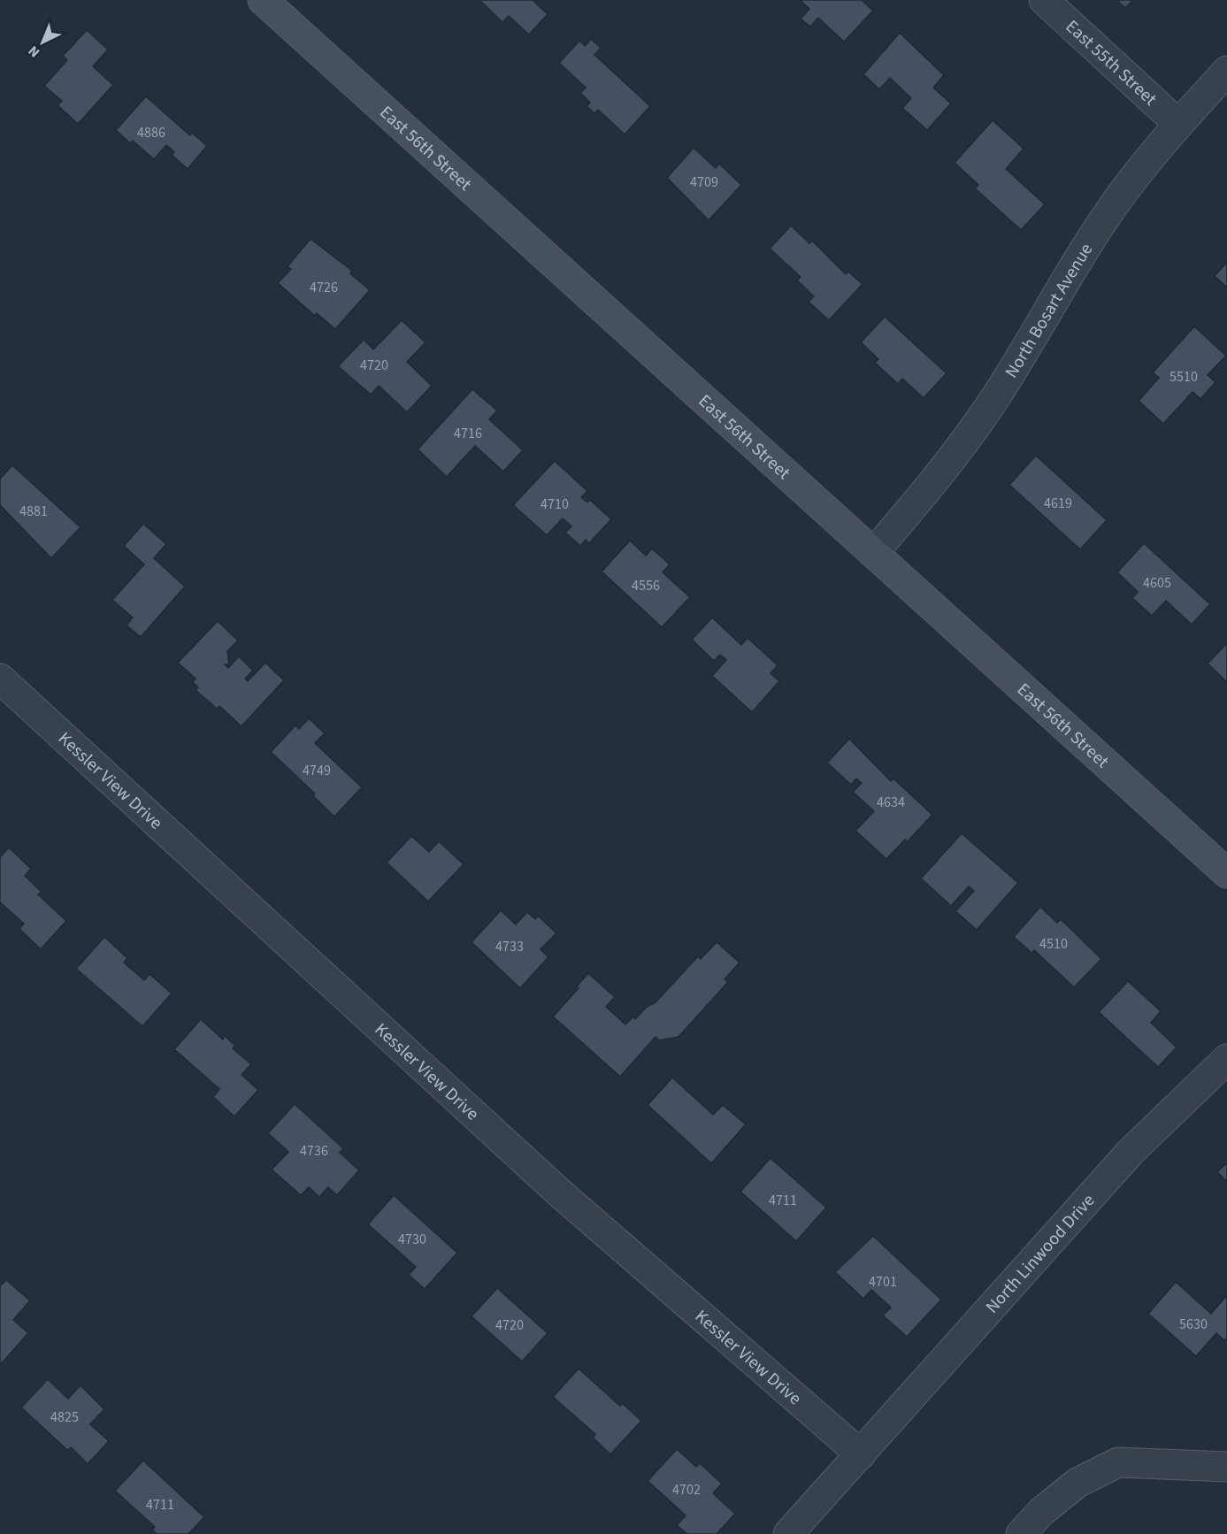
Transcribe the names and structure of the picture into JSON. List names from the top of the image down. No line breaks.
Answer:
{"streets":{"street":["East 55th Street","East 56th Street","North Bosart Avenue","Kessler View Drive","North Linwood Drive"]},"crossings":[["East 55th Street","North Bosart Avenue"],["East 56th Street","North Bosart Avenue"],["Kessler View Drive","North Linwood Drive"]],"house_numbers":["4886","4709","4726","4720","5510","4716","4619","4710","4881","4605","4556","4749","4634","4510","4733","4736","4711","4730","4701","5630","4720","4825","4702","4711"],"north":"bottom left"}
